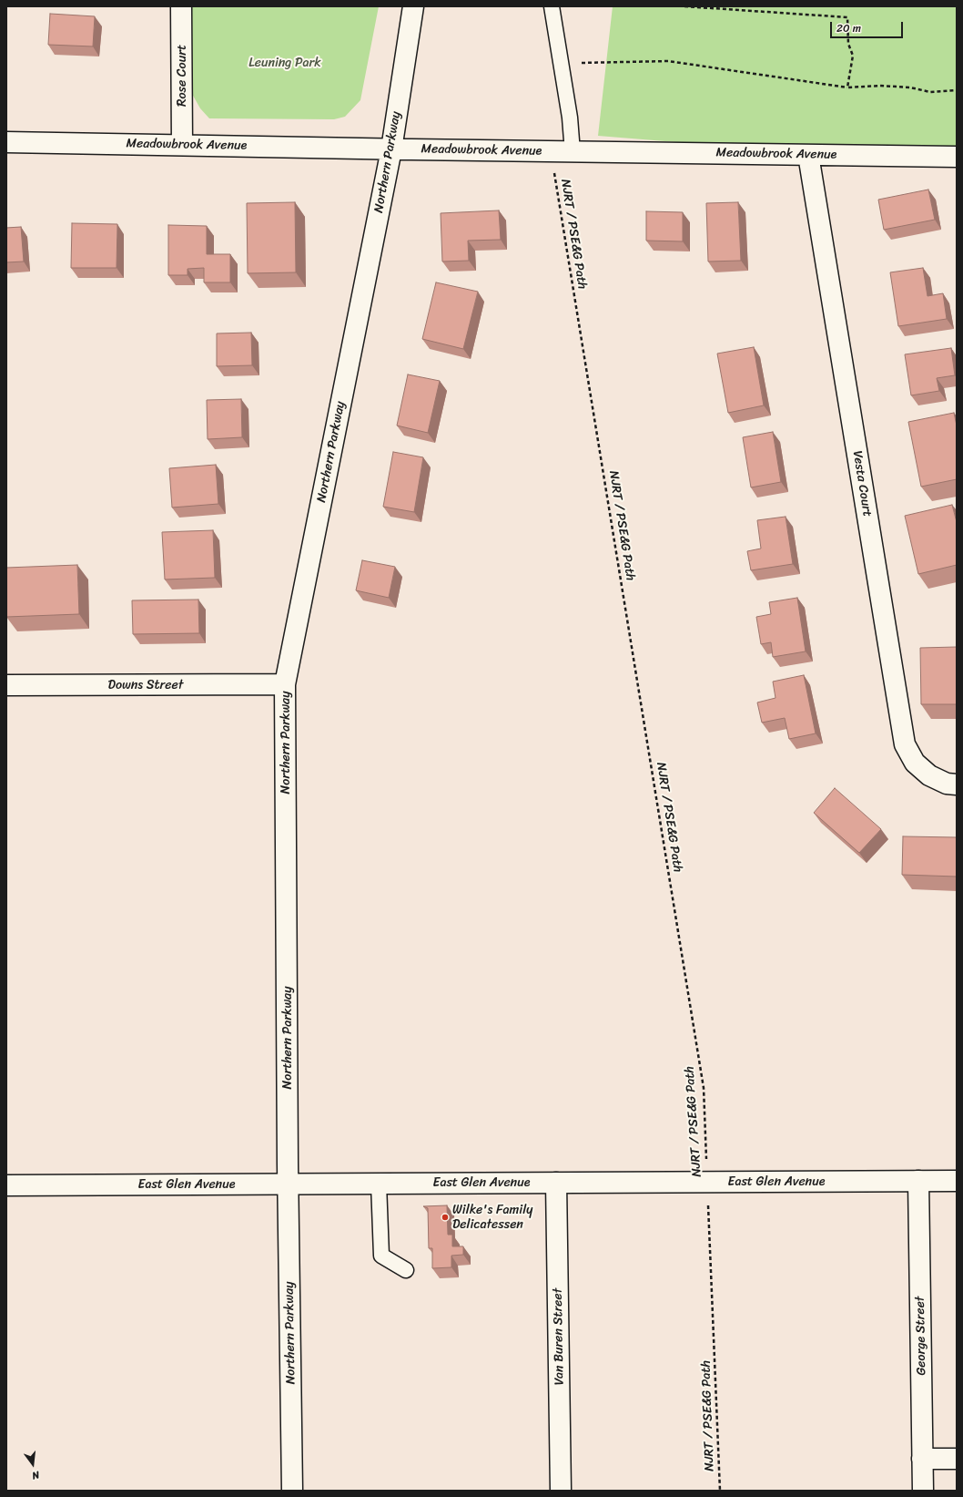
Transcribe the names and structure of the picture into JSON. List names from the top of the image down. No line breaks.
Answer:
{"streets":{"street":["Rose Court","Meadowbrook Avenue","Northern Parkway","Vesta Court","Downs Street","East Glen Avenue","George Street","Van Buren Street"],"path":["NJRT / PSE&G Path"]},"crossings":[["Rose Court","Meadowbrook Avenue"],["Meadowbrook Avenue","Northern Parkway"],["Meadowbrook Avenue","NJRT / PSE&G Path"],["Meadowbrook Avenue","Vesta Court"],["Northern Parkway","Downs Street"],["Northern Parkway","East Glen Avenue"],["NJRT / PSE&G Path","East Glen Avenue"],["East Glen Avenue","George Street"],["East Glen Avenue","Van Buren Street"]],"parks":["Leuning Park"],"places":["Wilke's Family Delicatessen"],"scale_bar":"20 m","north":"bottom"}
